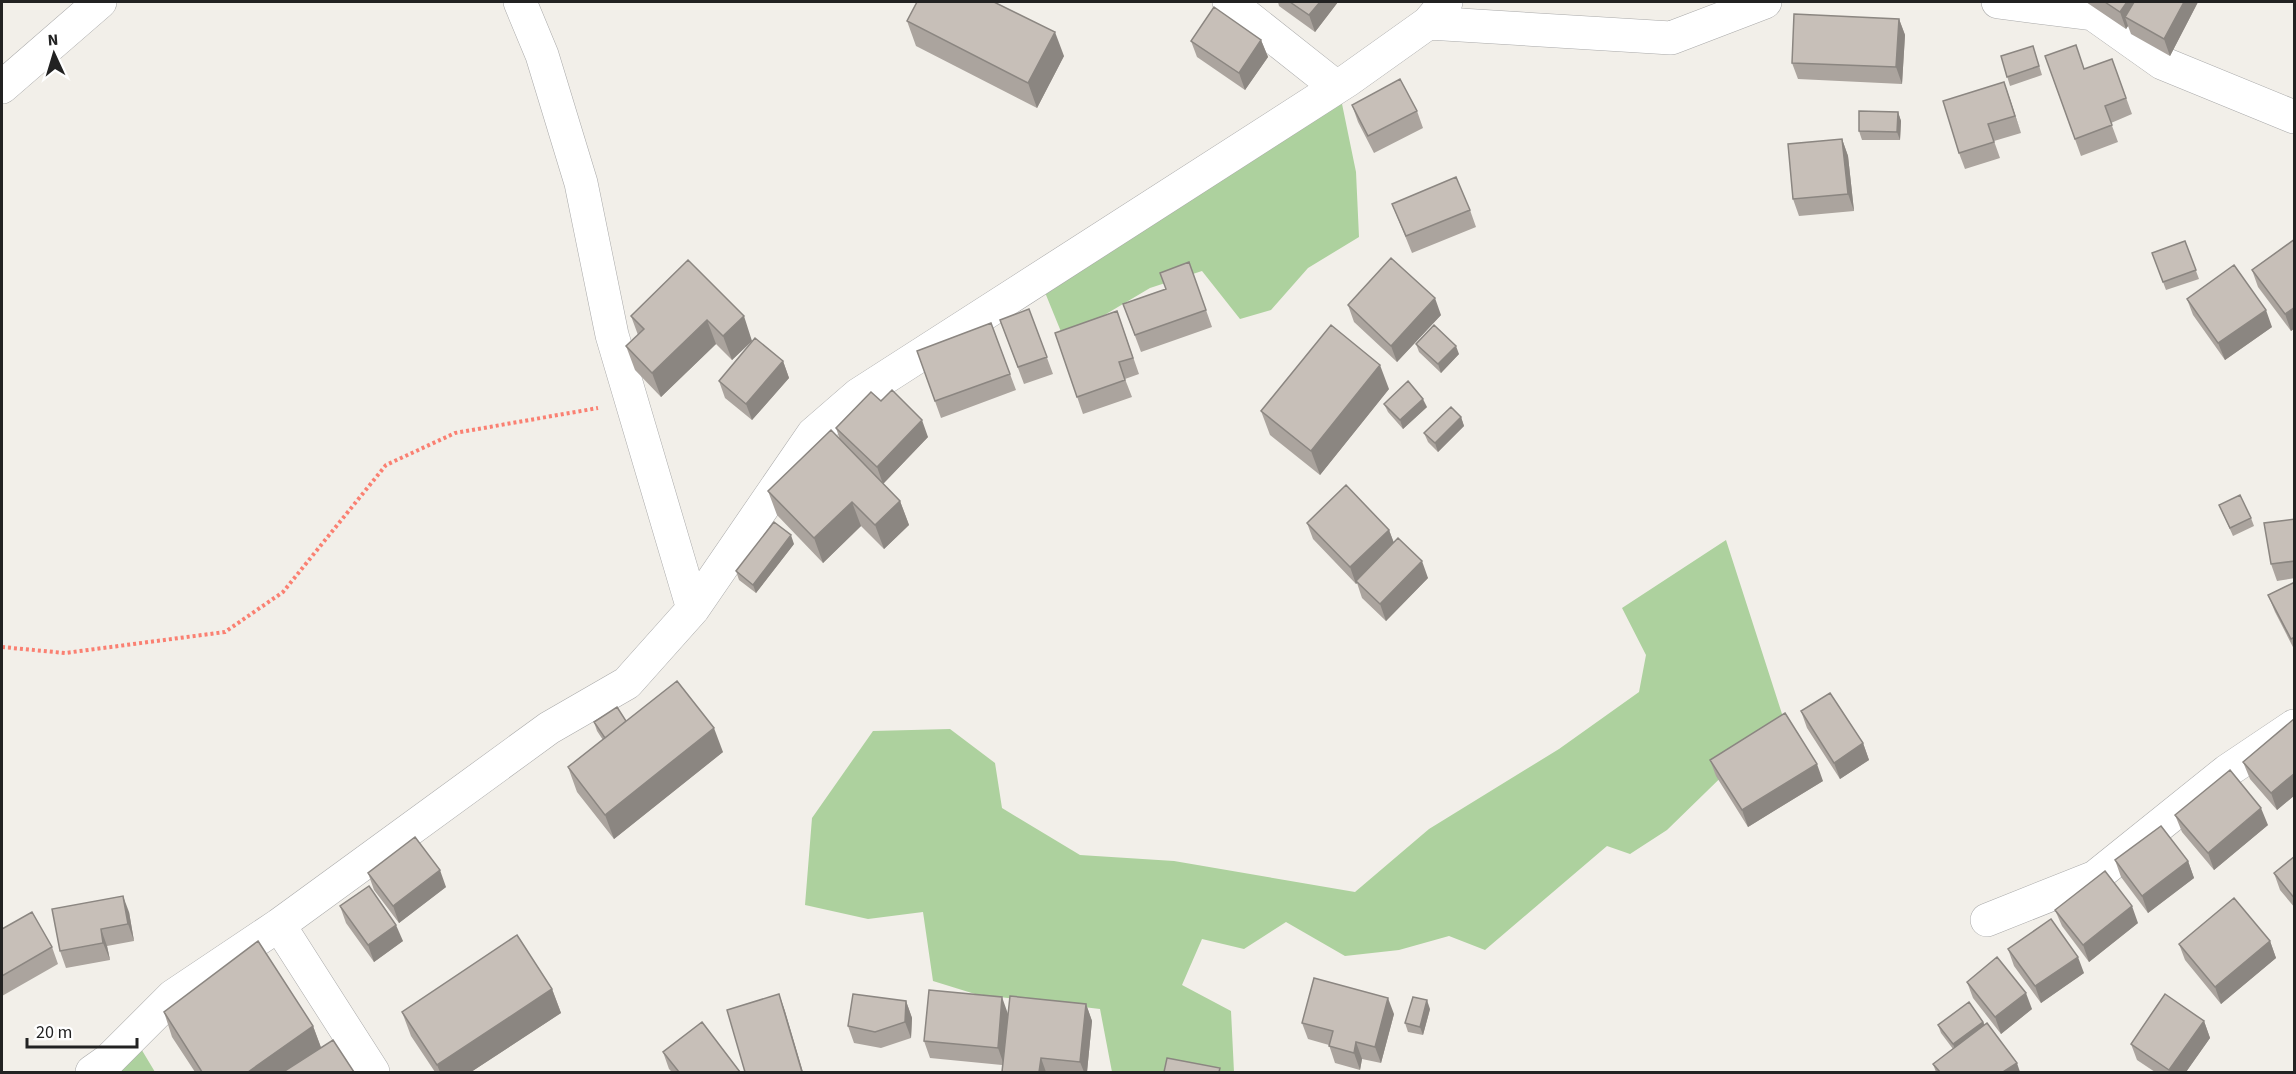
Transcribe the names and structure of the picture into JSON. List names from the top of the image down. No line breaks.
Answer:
{"scale_bar":"20 m","north":"top"}
